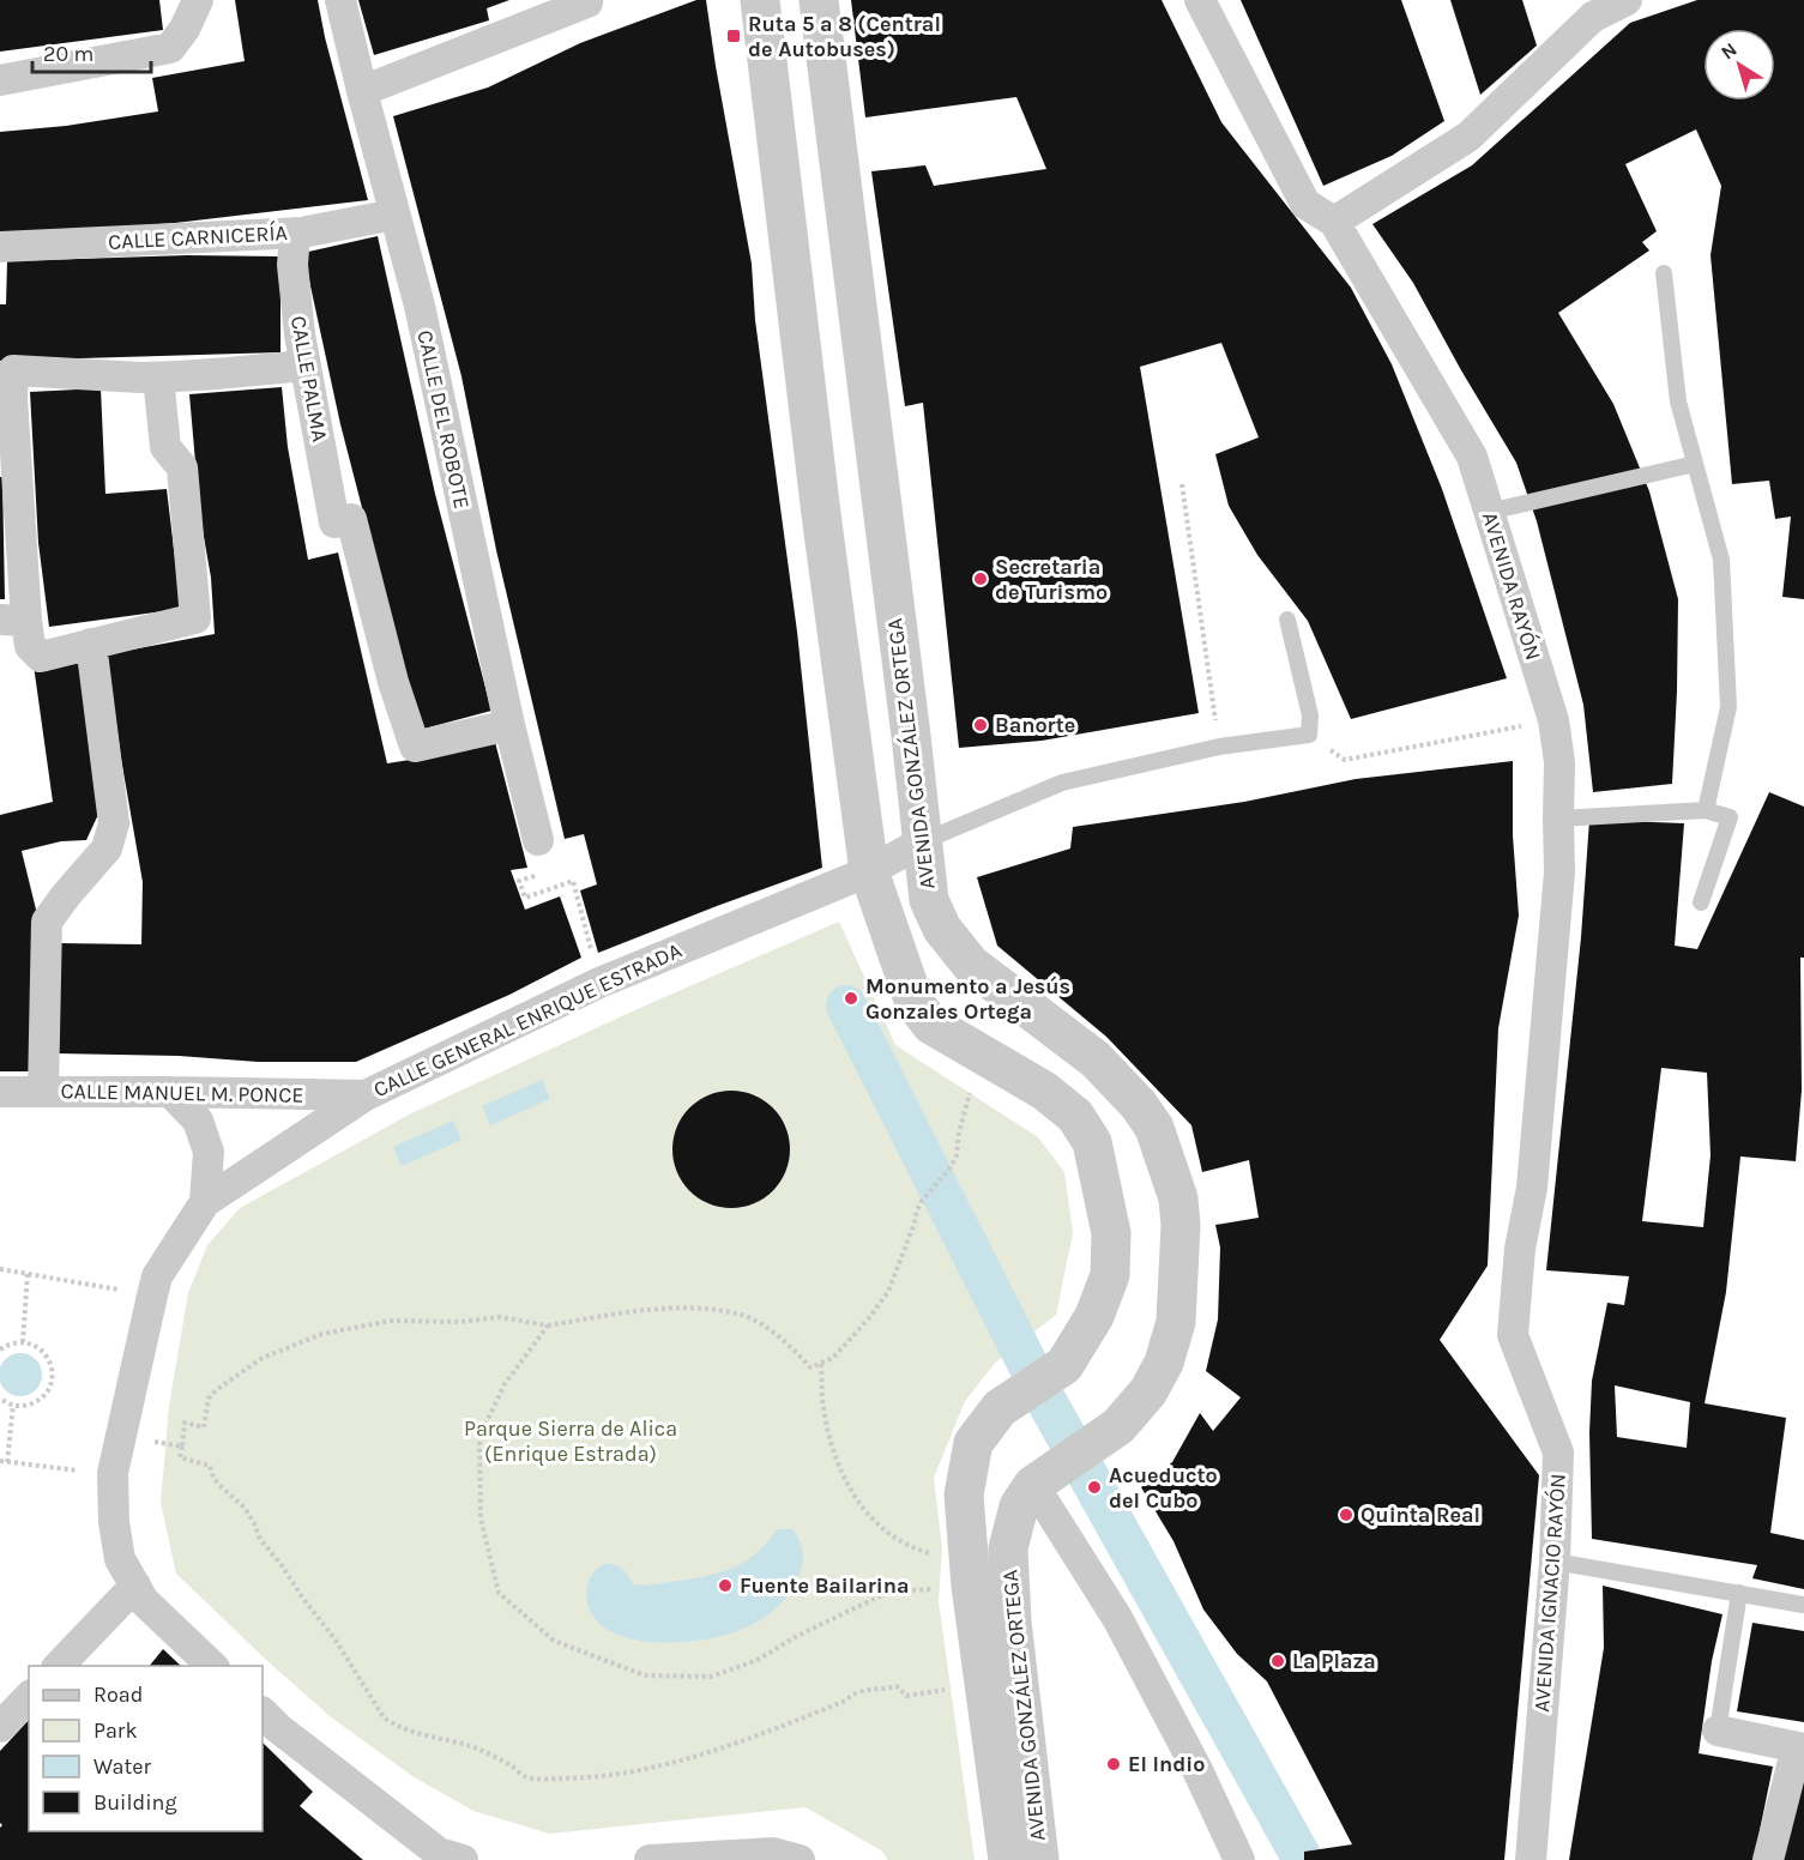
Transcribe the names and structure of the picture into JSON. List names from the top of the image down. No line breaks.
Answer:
{"streets":{"street":["CALLE CARNICERÍA","CALLE PALMA","CALLE DEL ROBOTE","AVENIDA RAYÓN","AVENIDA GONZÁLEZ ORTEGA","CALLE GENERAL ENRIQUE ESTRADA","CALLE MANUEL M. PONCE","AVENIDA IGNACIO RAYÓN"]},"crossings":[["CALLE CARNICERÍA","CALLE PALMA"],["CALLE CARNICERÍA","CALLE DEL ROBOTE"],["CALLE PALMA","CALLE DEL ROBOTE"],["AVENIDA RAYÓN","AVENIDA IGNACIO RAYÓN"],["AVENIDA GONZÁLEZ ORTEGA","CALLE GENERAL ENRIQUE ESTRADA"],["CALLE GENERAL ENRIQUE ESTRADA","CALLE MANUEL M. PONCE"]],"parks":["Parque Sierra de Alica (Enrique Estrada)"],"places":{"transit":["Ruta 5 a 8 (Central de Autobuses)"],"other":["Secretaria de Turismo","Banorte","Monumento a Jesús Gonzales Ortega","Acueducto del Cubo","Quinta Real","Fuente Bailarina","La Plaza","El Indio"]},"legend":["Road","Park","Water","Building"],"scale_bar":"20 m","north":"top left"}
